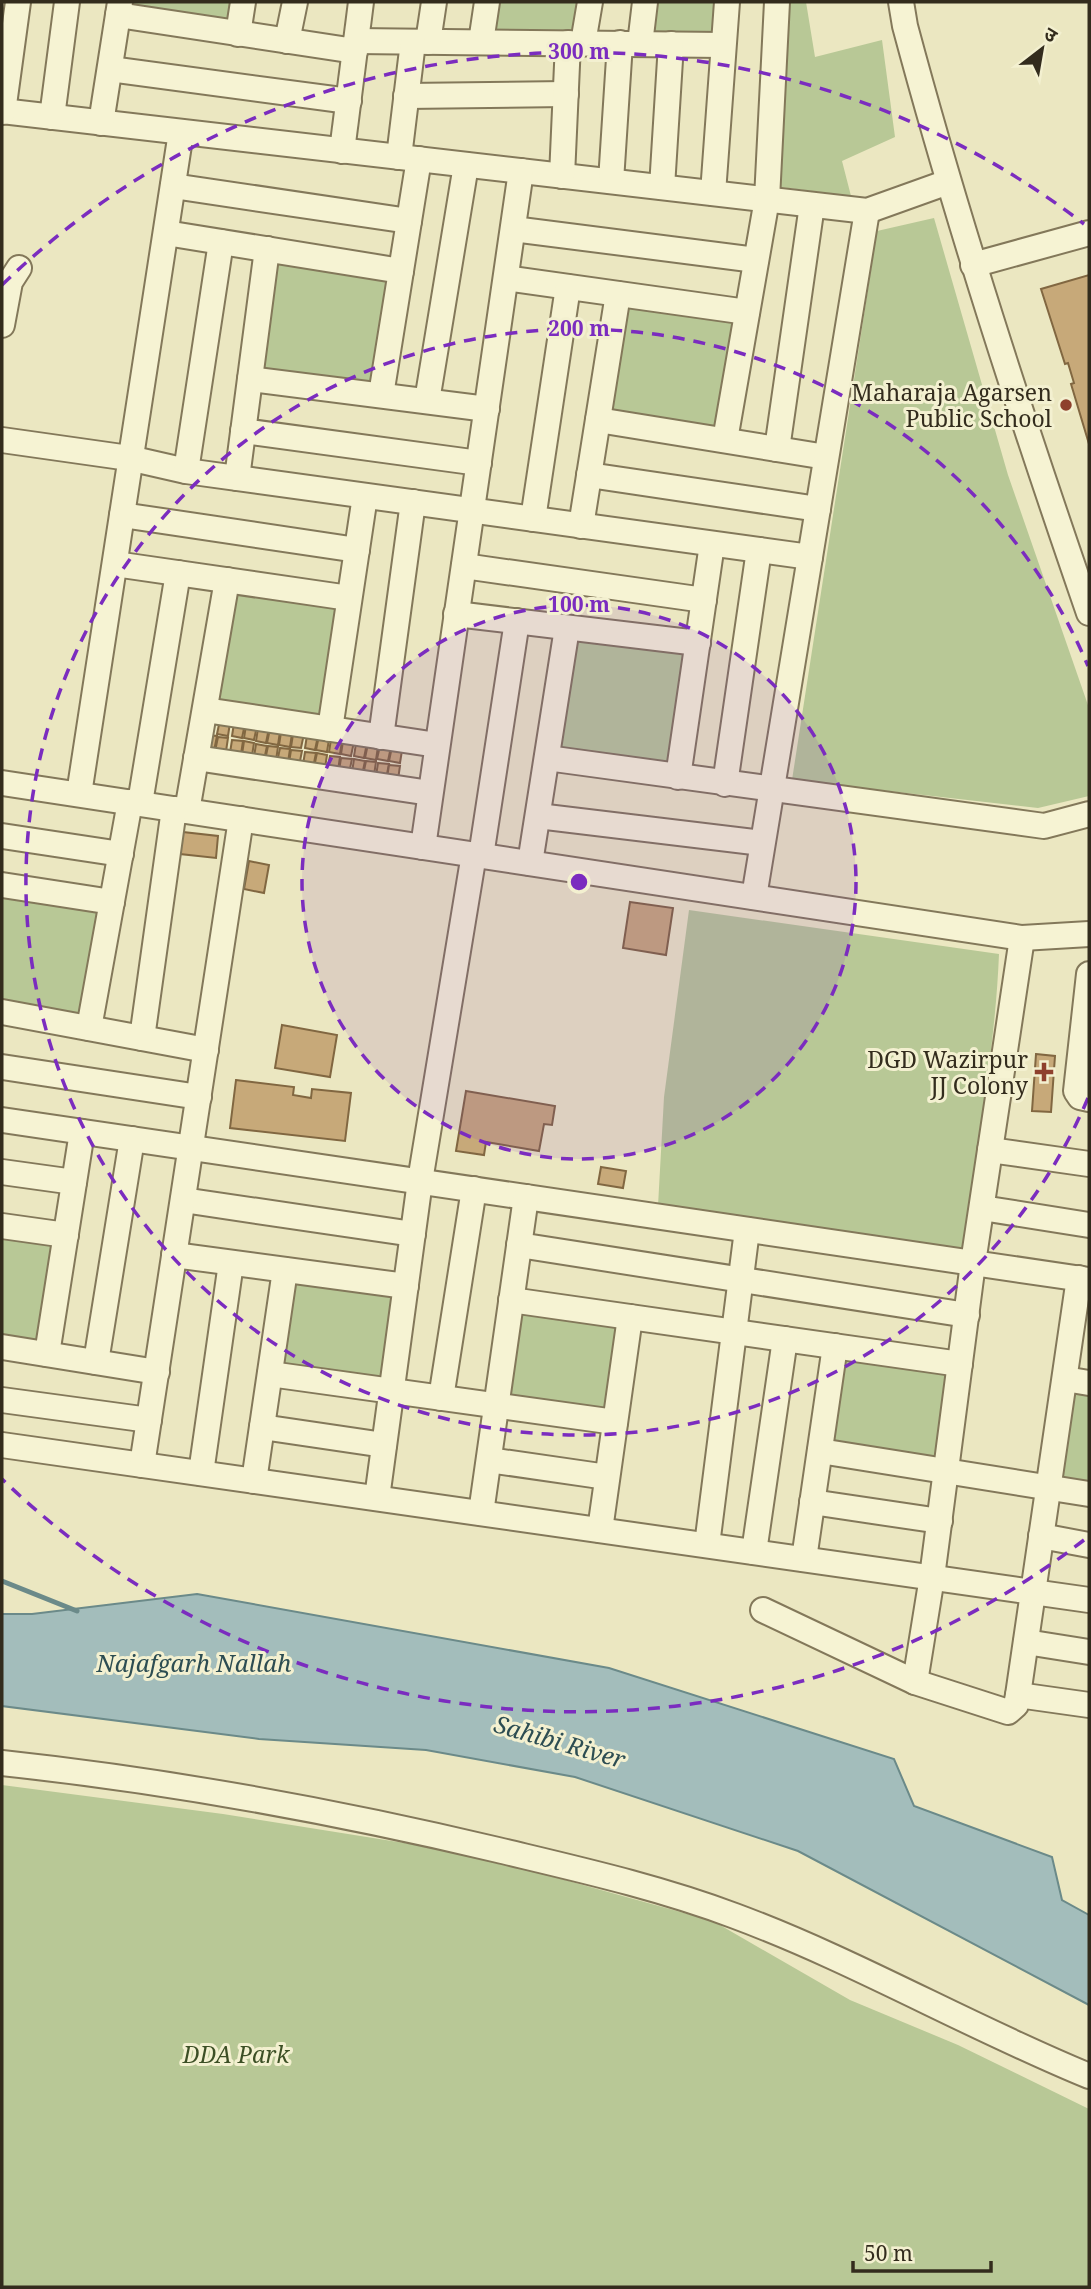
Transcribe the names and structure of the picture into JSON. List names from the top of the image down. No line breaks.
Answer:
{"water":["Najafgarh Nallah","Sahibi River"],"parks":["DDA Park"],"places":{"other":["Maharaja Agarsen Public School"],"health":["DGD Wazirpur JJ Colony"]},"scale_bar":"50 m","north":"top right","rings":["300 m","200 m","100 m"]}
